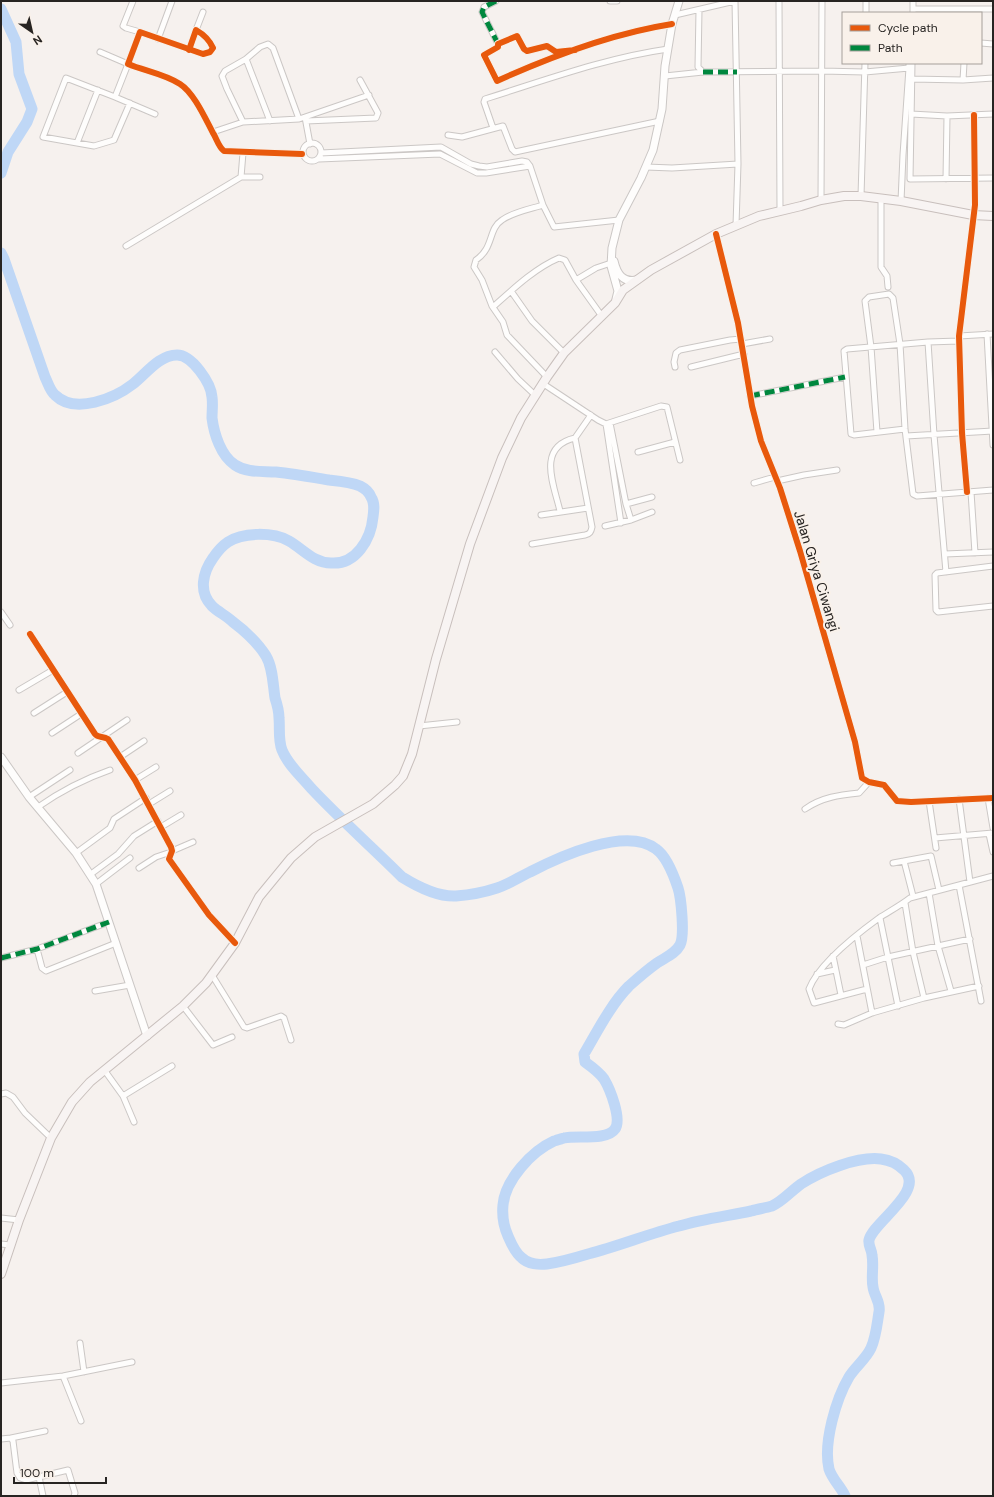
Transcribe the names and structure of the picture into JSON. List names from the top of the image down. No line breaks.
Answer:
{"streets":{"street":["Jalan Griya Ciwangi"]},"legend":["Cycle path","Path"],"scale_bar":"100 m","north":"bottom right"}
